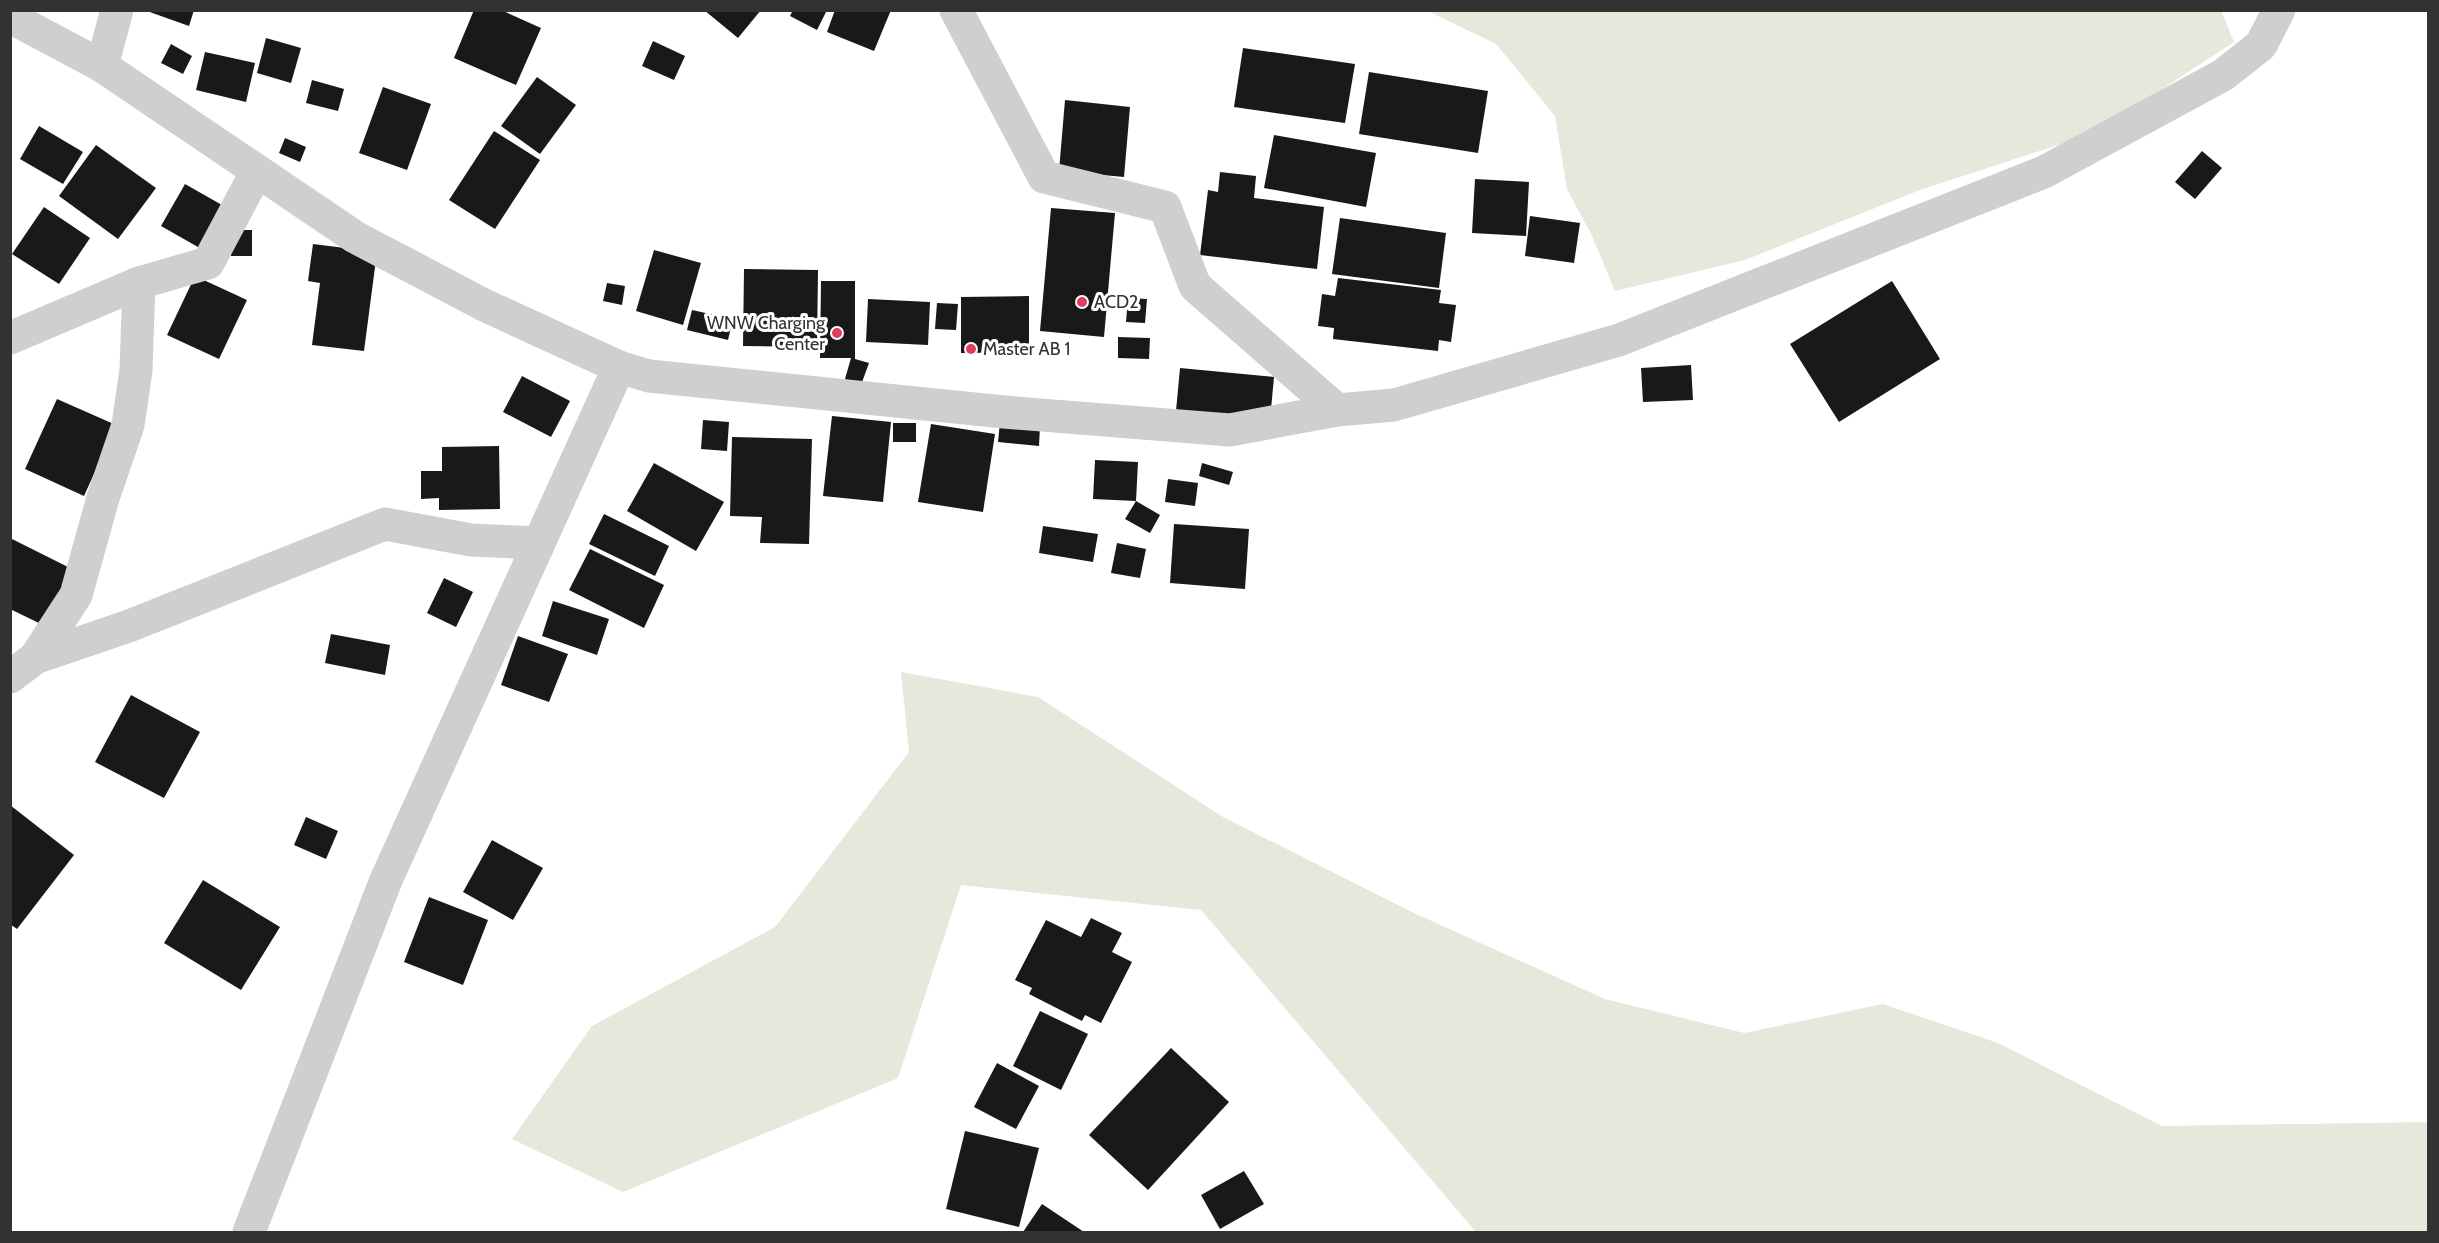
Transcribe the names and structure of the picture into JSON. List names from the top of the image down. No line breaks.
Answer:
{"places":["ACD2","WNW Charging Center","Master AB 1"]}
